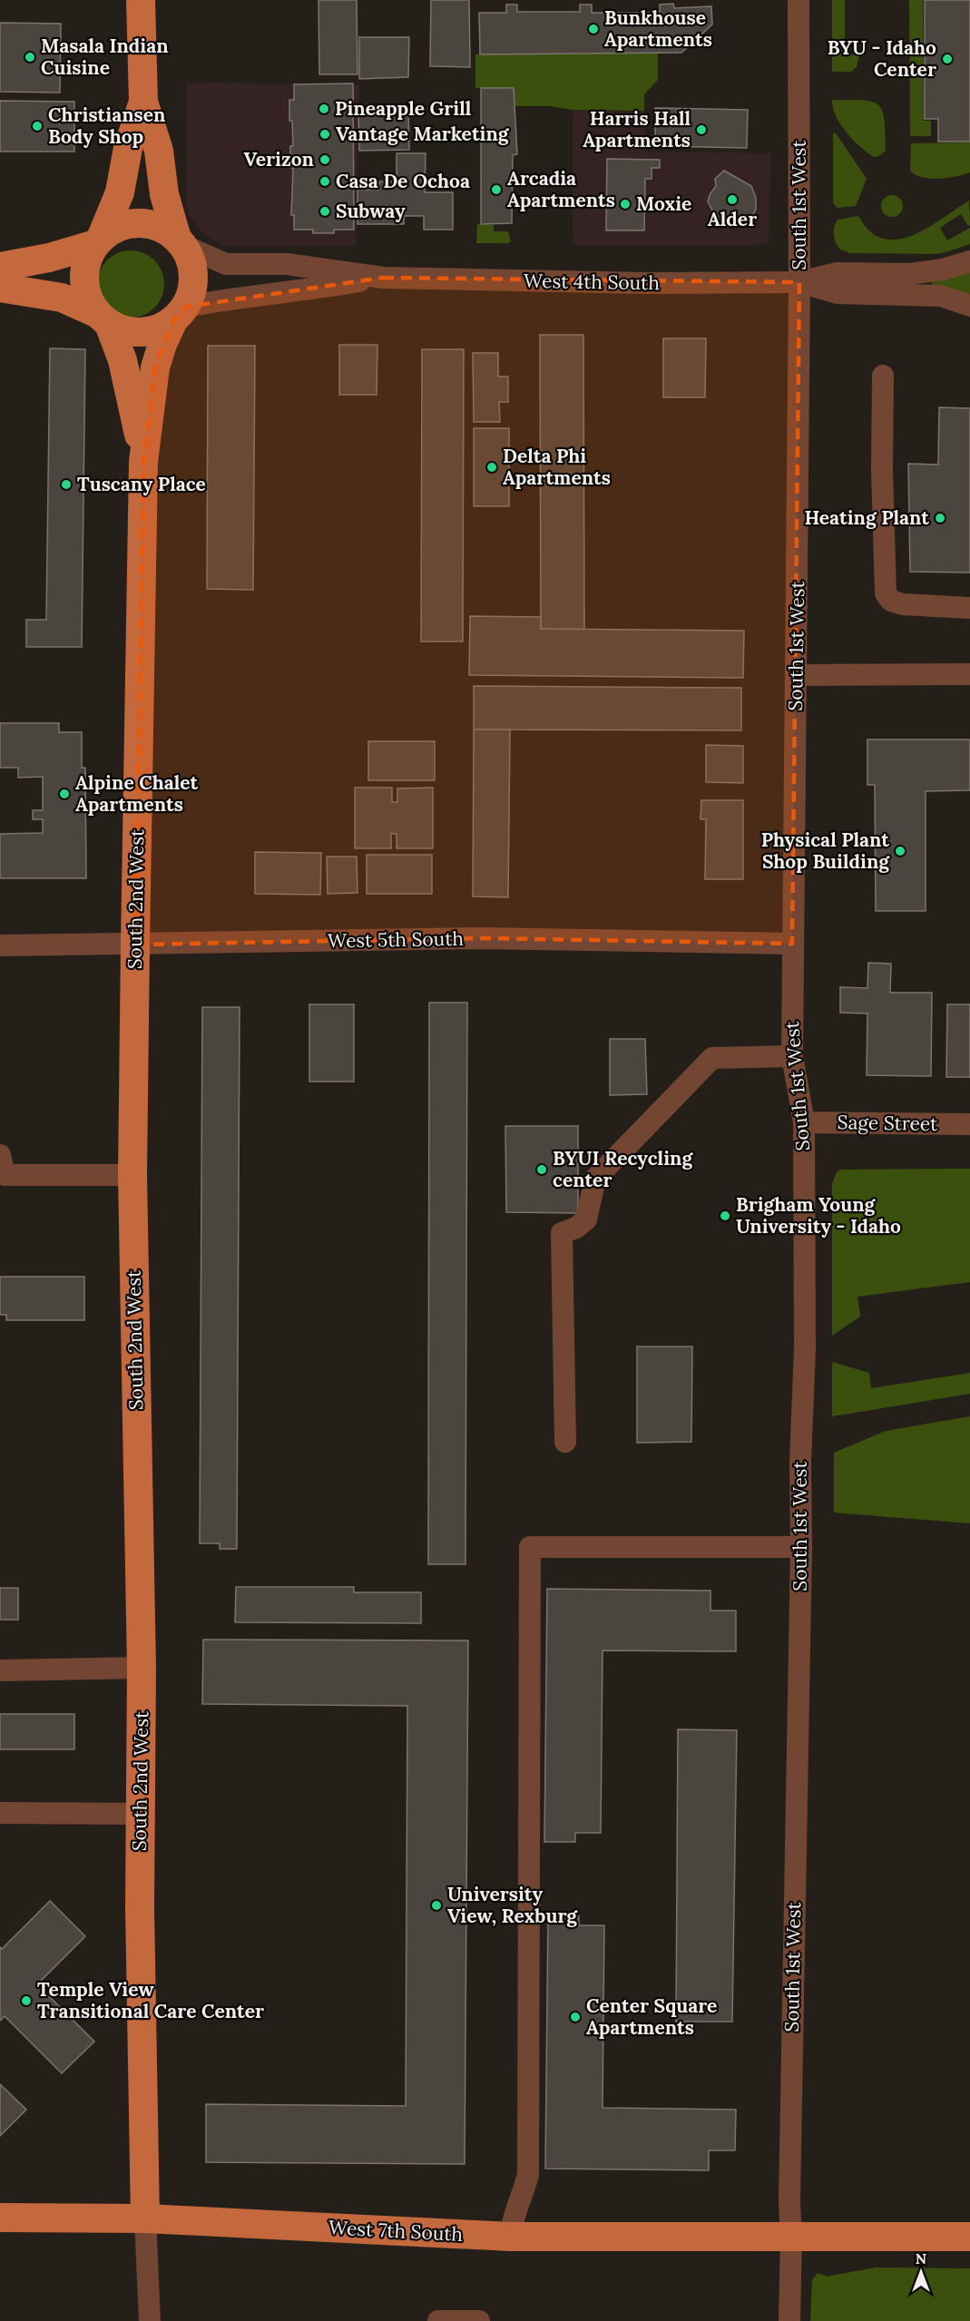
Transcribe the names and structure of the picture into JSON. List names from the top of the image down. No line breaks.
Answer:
{"streets":{"main road":["South 2nd West","West 7th South"],"street":["South 1st West","West 4th South","West 5th South","Sage Street"]},"crossings":[["South 1st West","West 4th South"],["South 1st West","West 5th South"],["South 1st West","Sage Street"],["South 1st West","West 7th South"],["West 4th South","South 2nd West"],["South 2nd West","West 5th South"],["South 2nd West","West 7th South"]],"places":["Bunkhouse Apartments","Masala Indian Cuisine","BYU - Idaho Center","Pineapple Grill","Christiansen Body Shop","Harris Hall Apartments","Vantage Marketing","Verizon","Casa De Ochoa","Arcadia Apartments","Alder","Moxie","Subway","Delta Phi Apartments","Tuscany Place","Heating Plant","Alpine Chalet Apartments","Physical Plant Shop Building","BYUI Recycling center","Brigham Young University - Idaho","University View, Rexburg","Temple View Transitional Care Center","Center Square Apartments"],"north":"top"}
